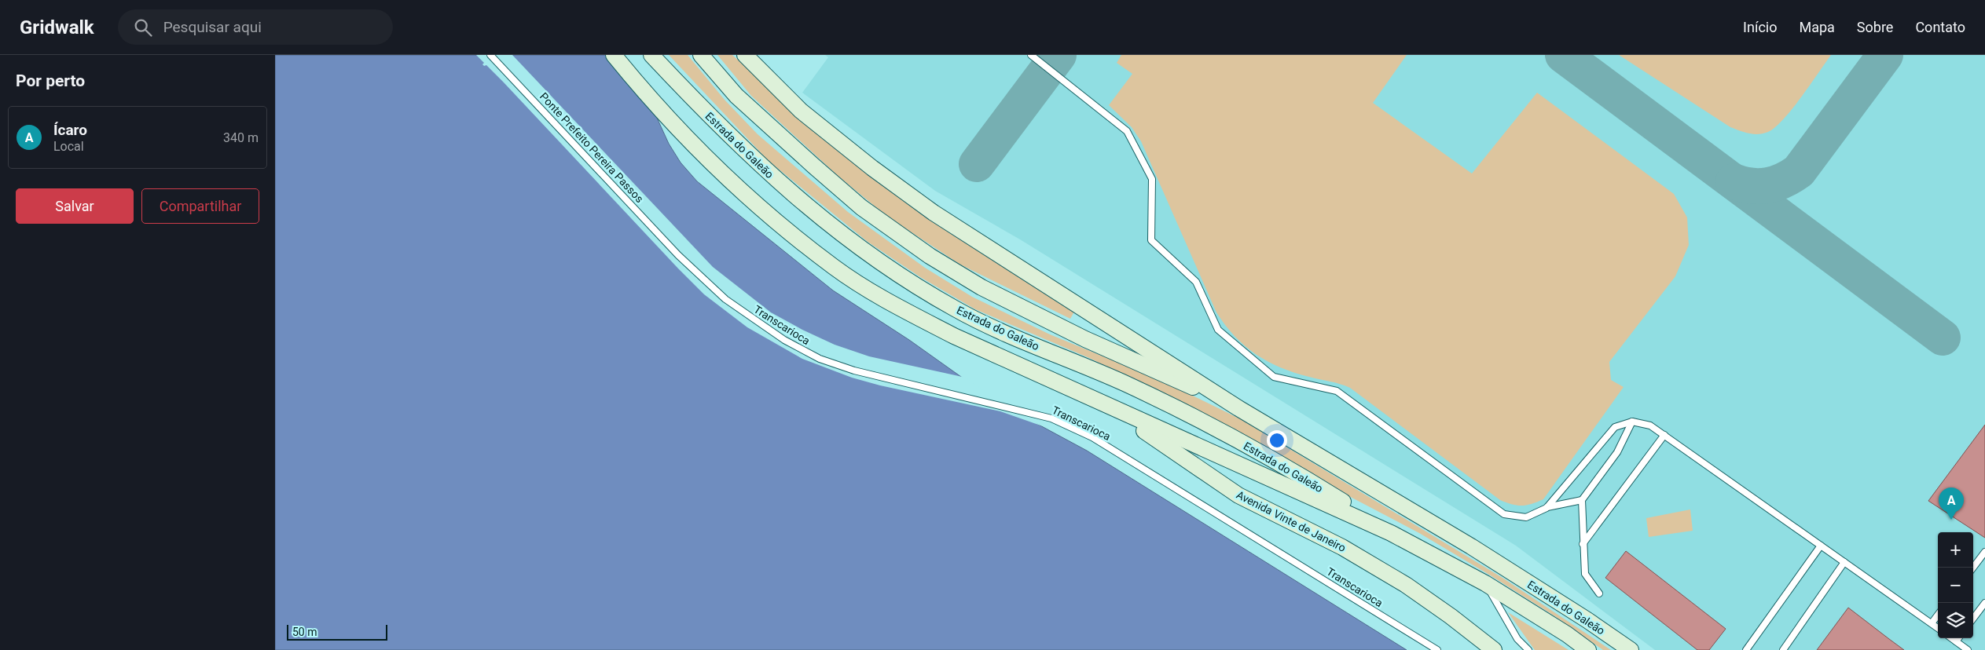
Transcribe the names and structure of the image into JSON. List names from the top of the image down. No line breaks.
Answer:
{"streets":{"main road":["Estrada do Galeão","Avenida Vinte de Janeiro"],"lane":["Ponte Prefeito Pereira Passos","Transcarioca"]},"crossings":[["Estrada do Galeão","Avenida Vinte de Janeiro"],["Ponte Prefeito Pereira Passos","Transcarioca"]],"scale_bar":"50 m","page":{"header":"Gridwalk","search":"Pesquisar aqui","nav":["Início","Mapa","Sobre","Contato"],"heading":"Por perto","list":[{"mark":"A","name":"Ícaro","note":"Local","value":"340 m"}],"buttons":["Salvar","Compartilhar"],"pins":"A","map_buttons":["+","−"],"scale":"50 m"}}
